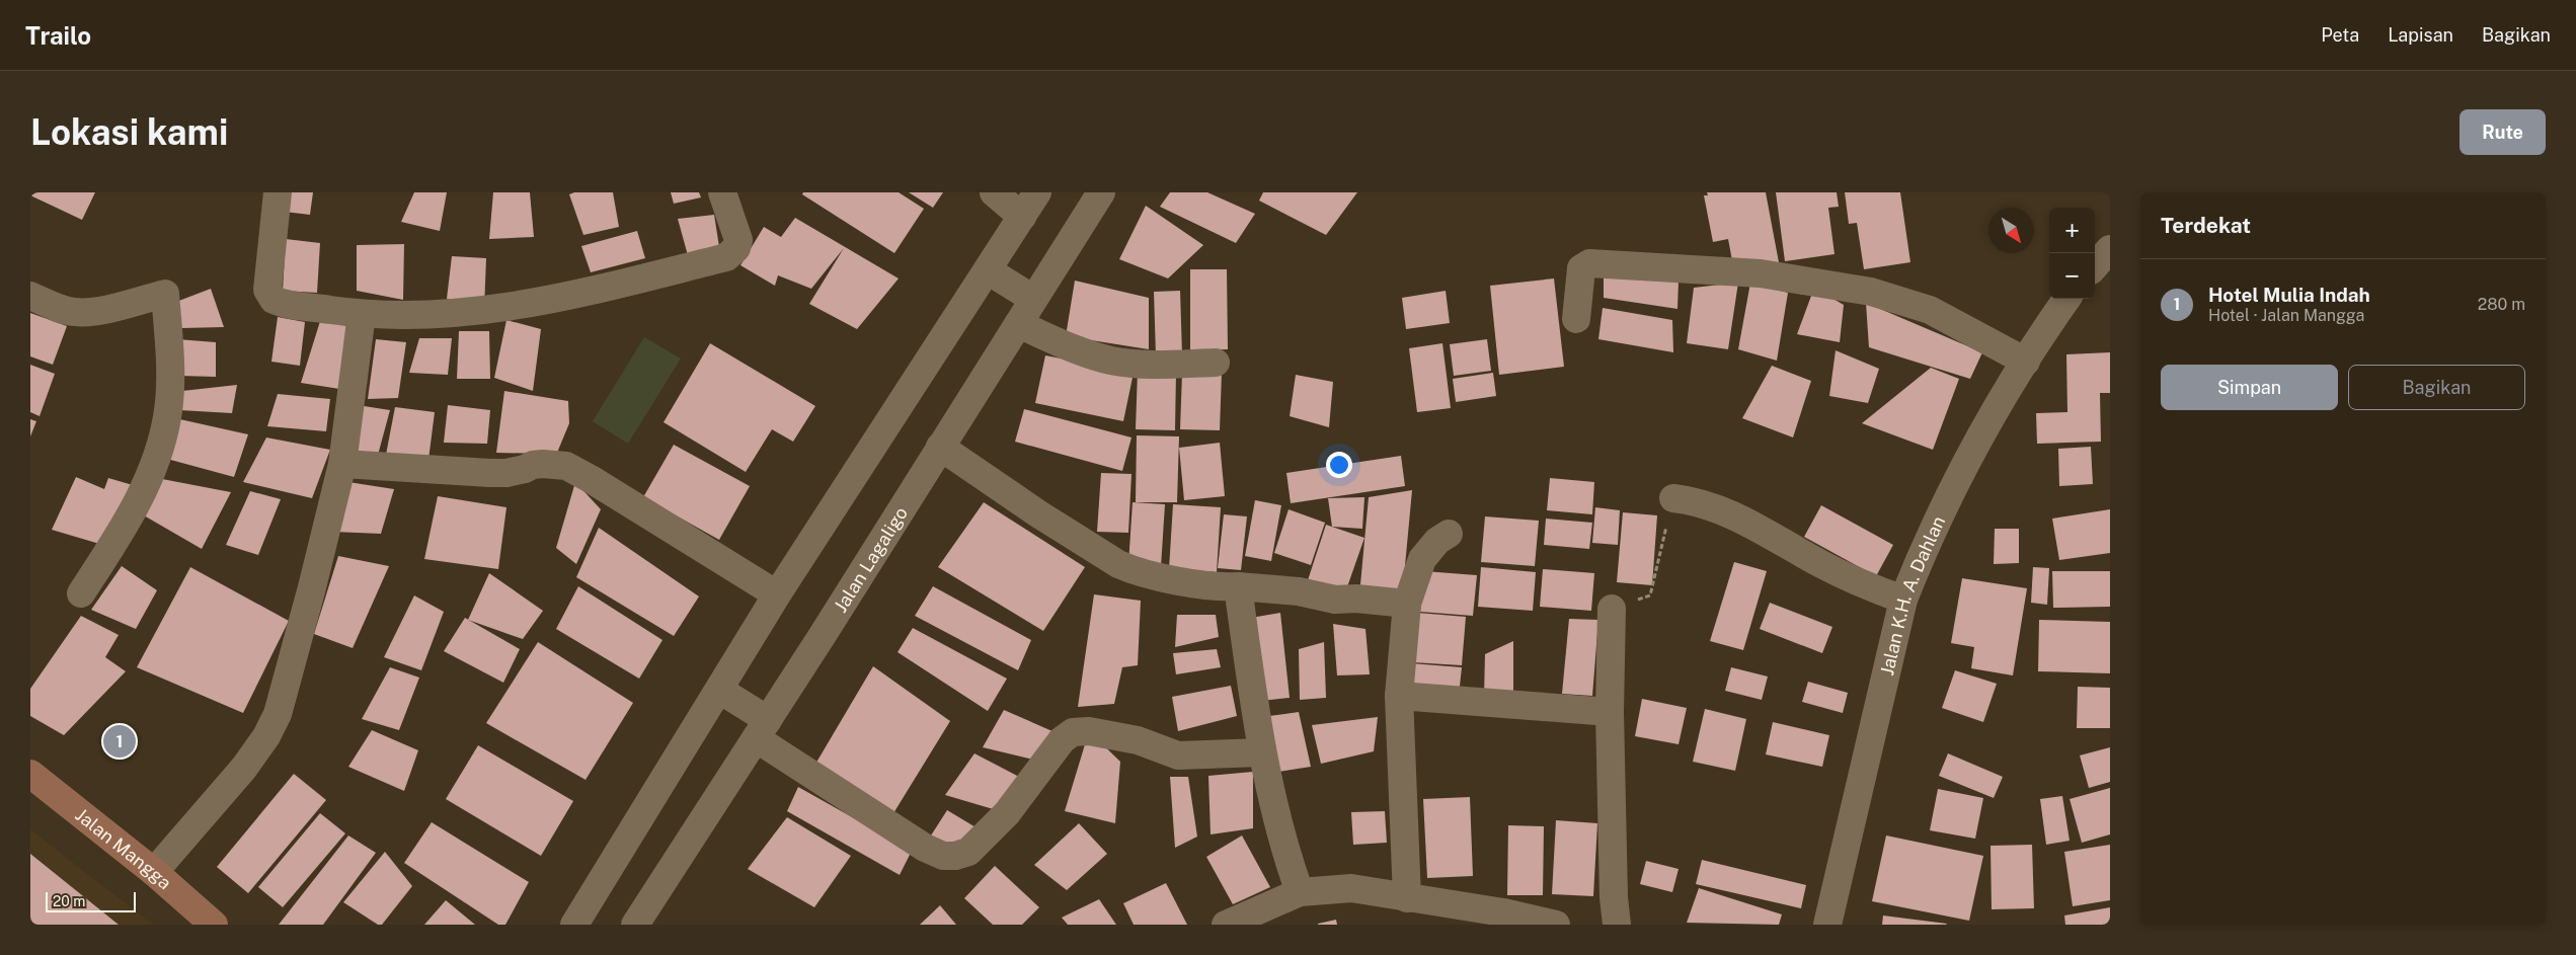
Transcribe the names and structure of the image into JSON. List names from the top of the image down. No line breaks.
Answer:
{"streets":{"street":["Jalan Lagaligo","Jalan K.H. A. Dahlan","Jalan Mangga"]},"scale_bar":"20 m","north":"bottom right","page":{"header":"Trailo","nav":["Peta","Lapisan","Bagikan"],"buttons":["Rute",["Simpan","Bagikan"]],"title":"Lokasi kami","heading":"Terdekat","map_buttons":["+","−"],"list":[{"mark":"1","name":"Hotel Mulia Indah","note":"Hotel · Jalan Mangga","value":"280 m"}],"pins":"1","scale":"20 m"}}
